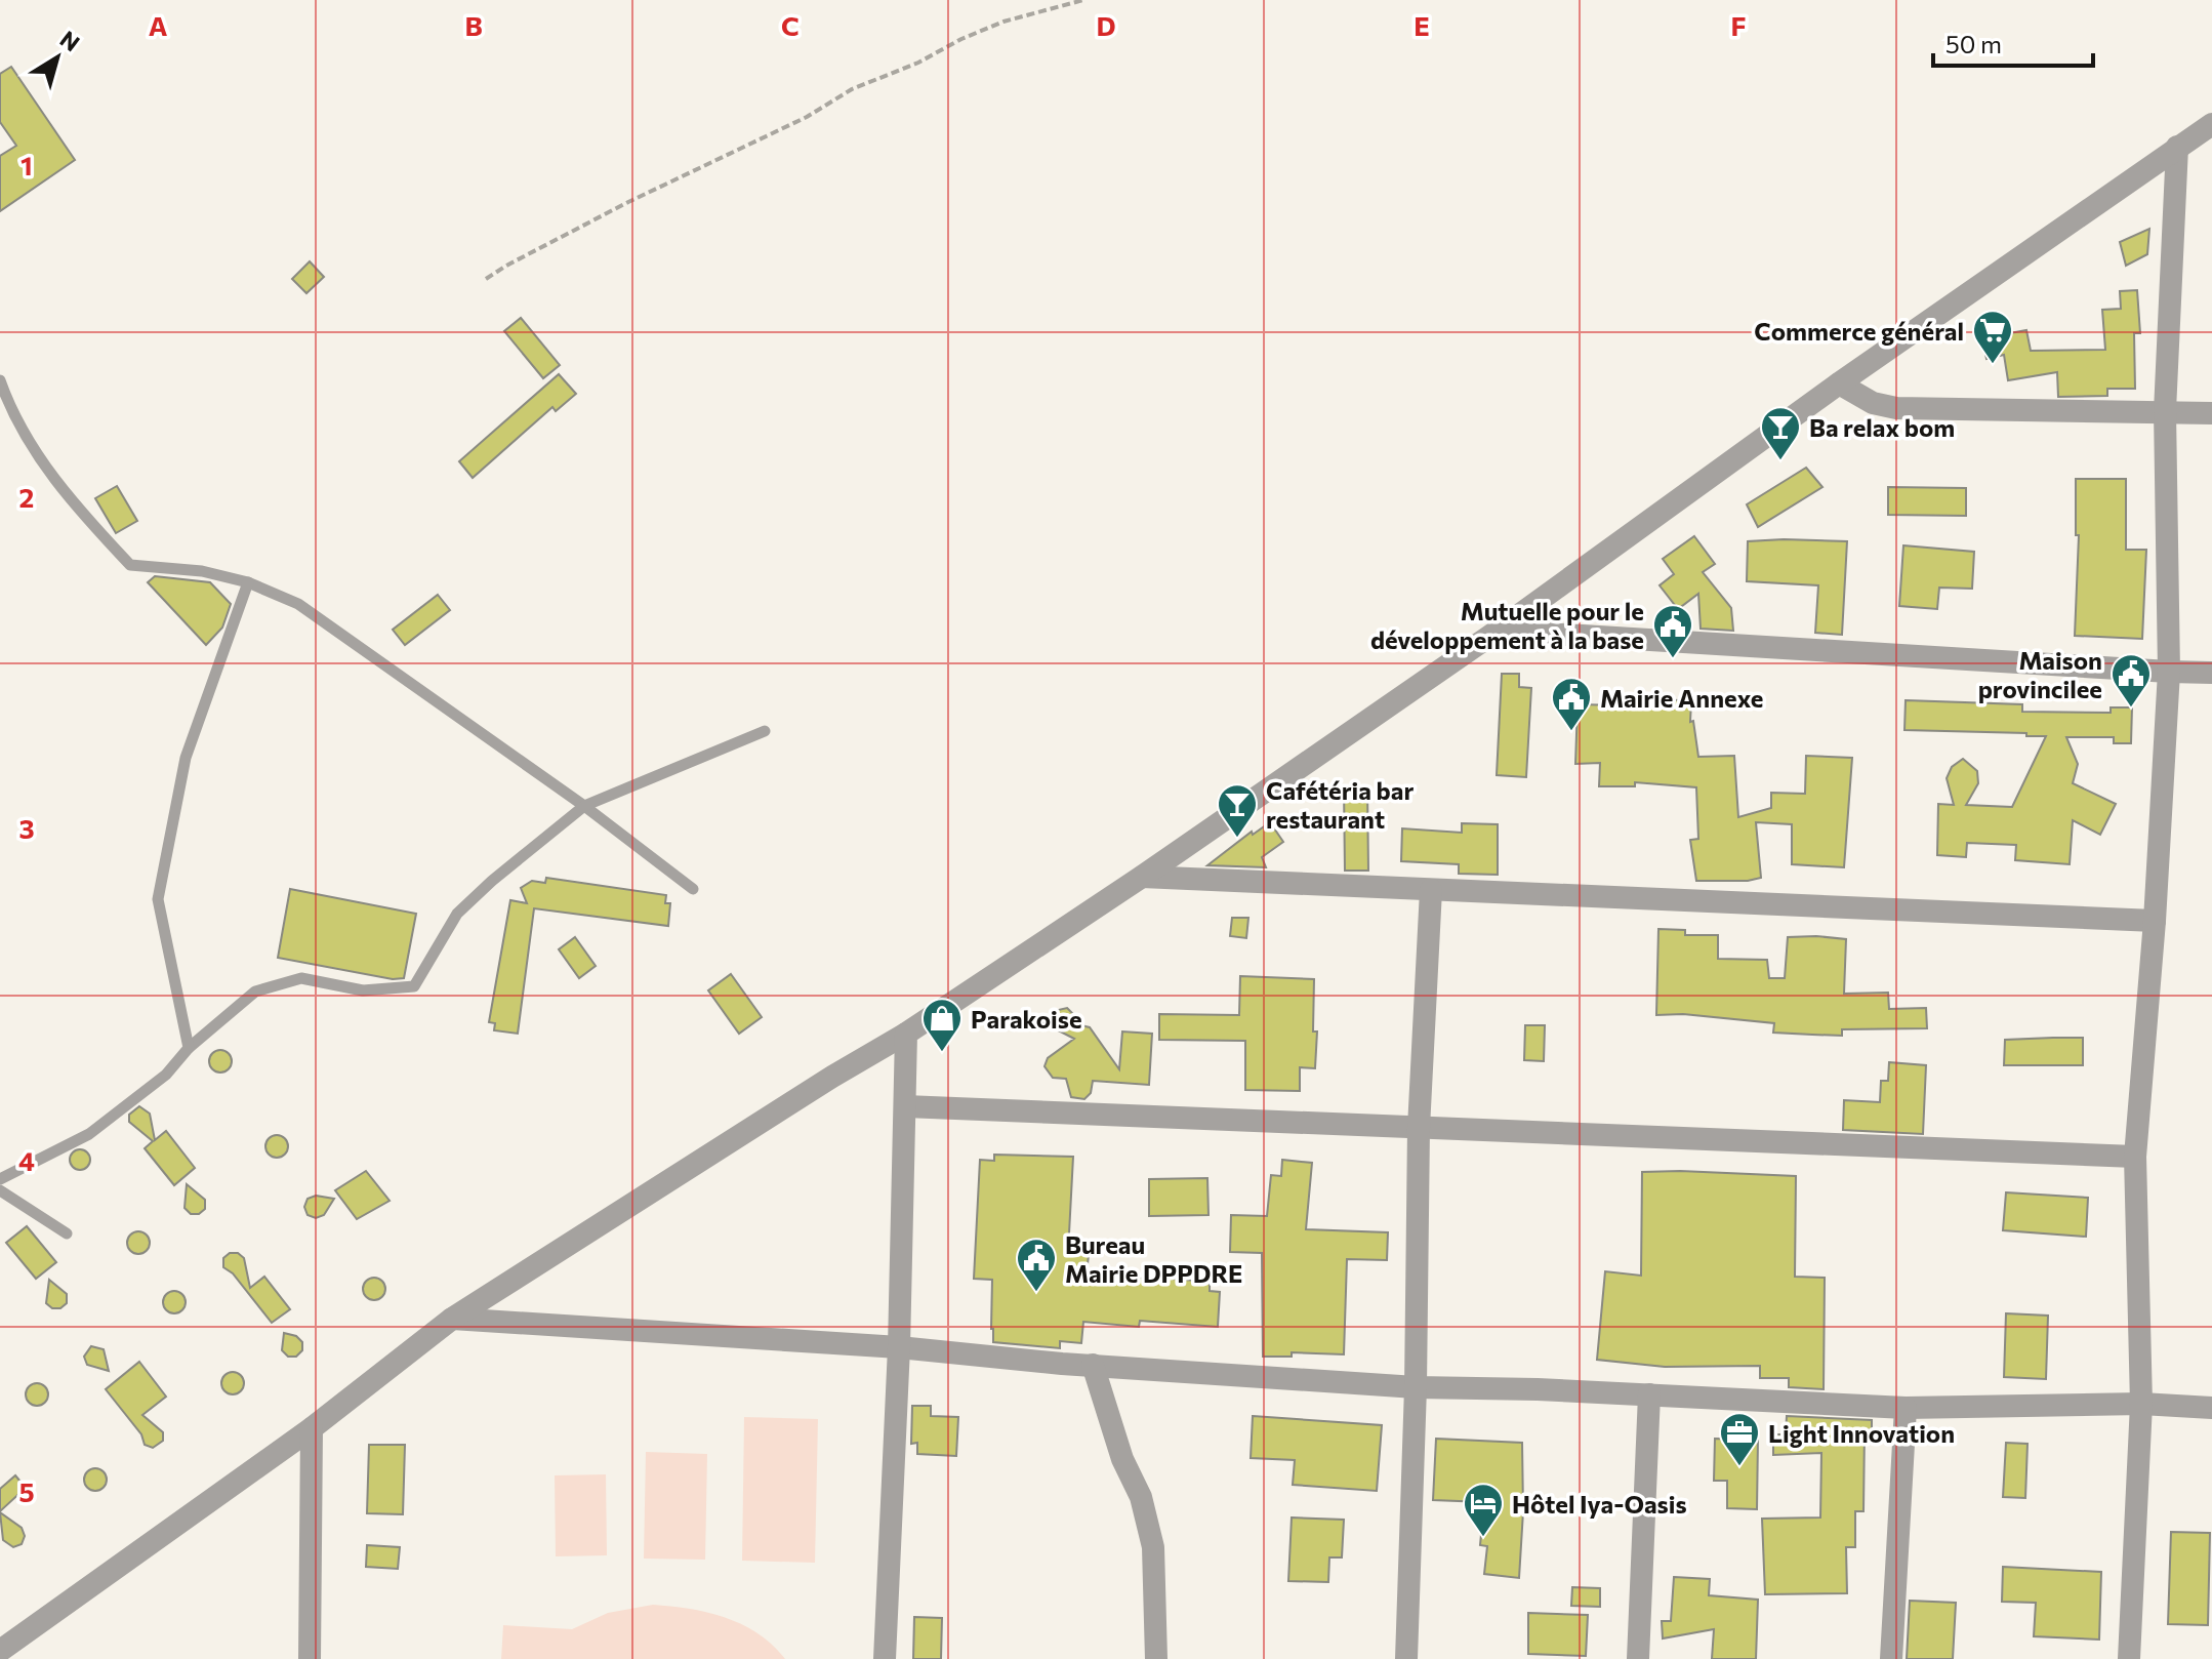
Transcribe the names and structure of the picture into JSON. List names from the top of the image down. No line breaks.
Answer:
{"places":{"supermarket":["Commerce général"],"bar":["Ba relax bom","Cafétéria bar restaurant"],"public building":["Mutuelle pour le développement à la base","Maison provincilee","Mairie Annexe","Bureau Mairie DPPDRE"],"shop":["Parakoise"],"office":["Light Innovation"],"hotel":["Hôtel Iya-Oasis"]},"scale_bar":"50 m","north":"top right","grid":{"columns":["A","B","C","D","E","F"],"rows":["1","2","3","4","5"]}}
